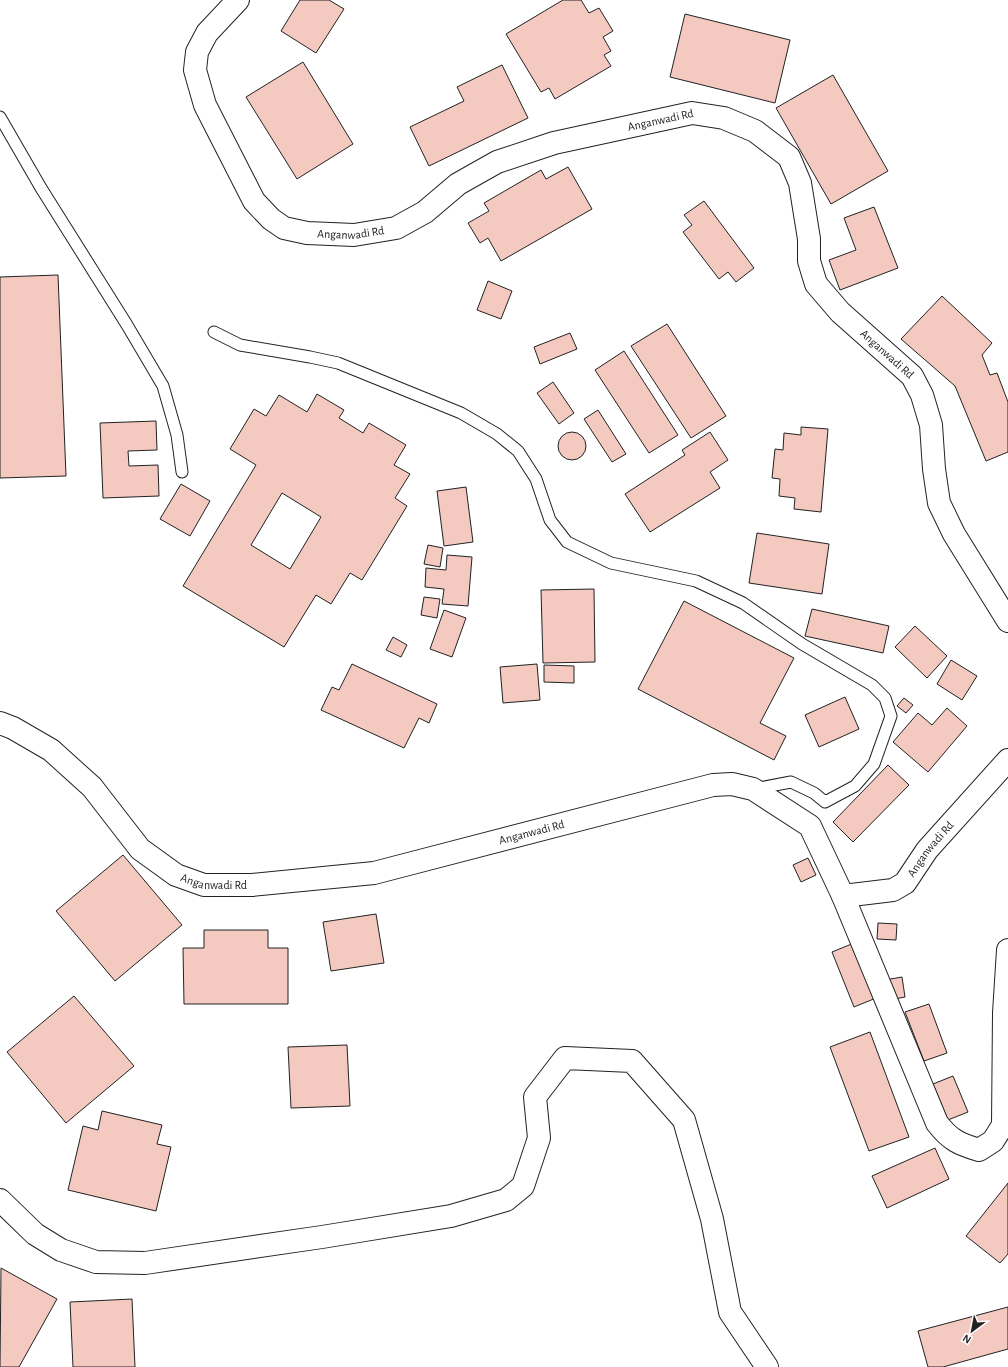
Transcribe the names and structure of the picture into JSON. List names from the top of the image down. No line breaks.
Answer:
{"streets":{"street":["Anganwadi Rd"]},"north":"bottom left"}
